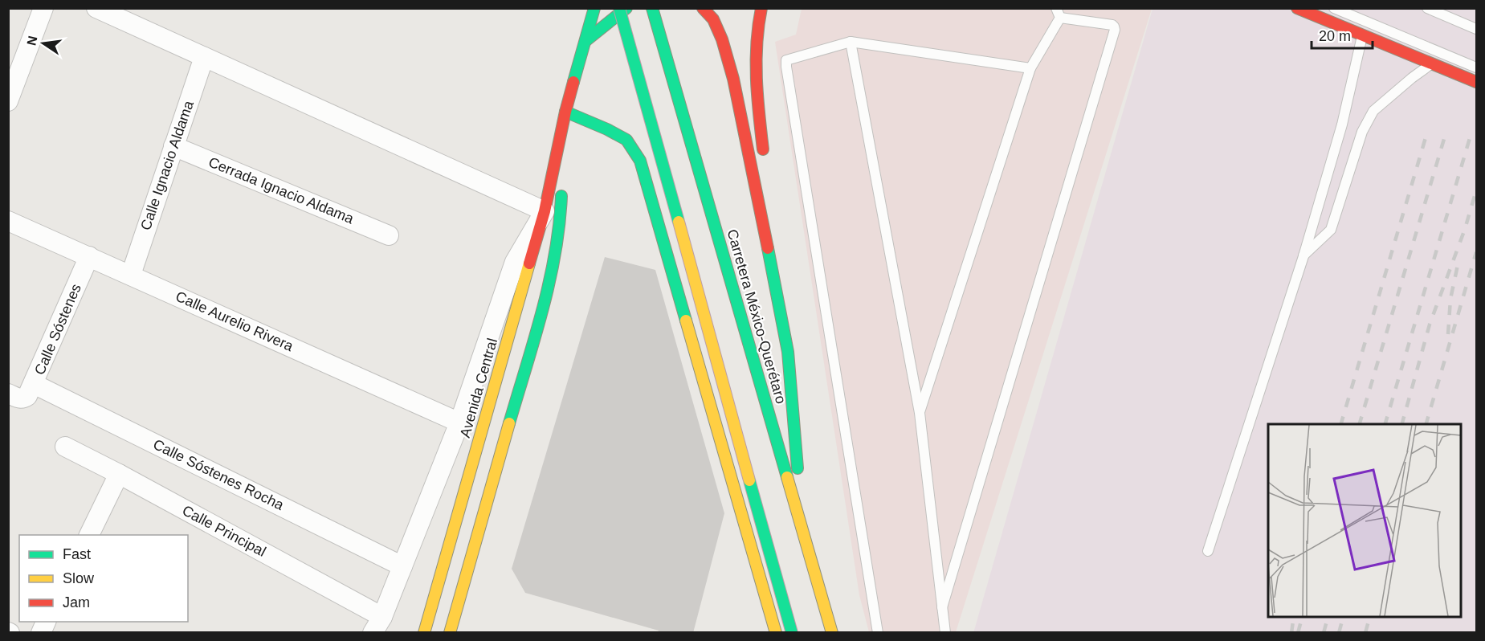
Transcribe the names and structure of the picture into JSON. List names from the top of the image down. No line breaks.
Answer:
{"streets":{"main road":["Carretera México-Querétaro","Avenida Central"],"street":["Calle Ignacio Aldama","Cerrada Ignacio Aldama","Calle Aurelio Rivera","Calle Sóstenes","Calle Sóstenes Rocha","Calle Principal"]},"crossings":[["Calle Ignacio Aldama","Cerrada Ignacio Aldama"],["Calle Ignacio Aldama","Calle Aurelio Rivera"],["Calle Aurelio Rivera","Calle Sóstenes"],["Calle Sóstenes","Calle Sóstenes Rocha"]],"legend":["Fast","Slow","Jam"],"scale_bar":"20 m","north":"left"}
